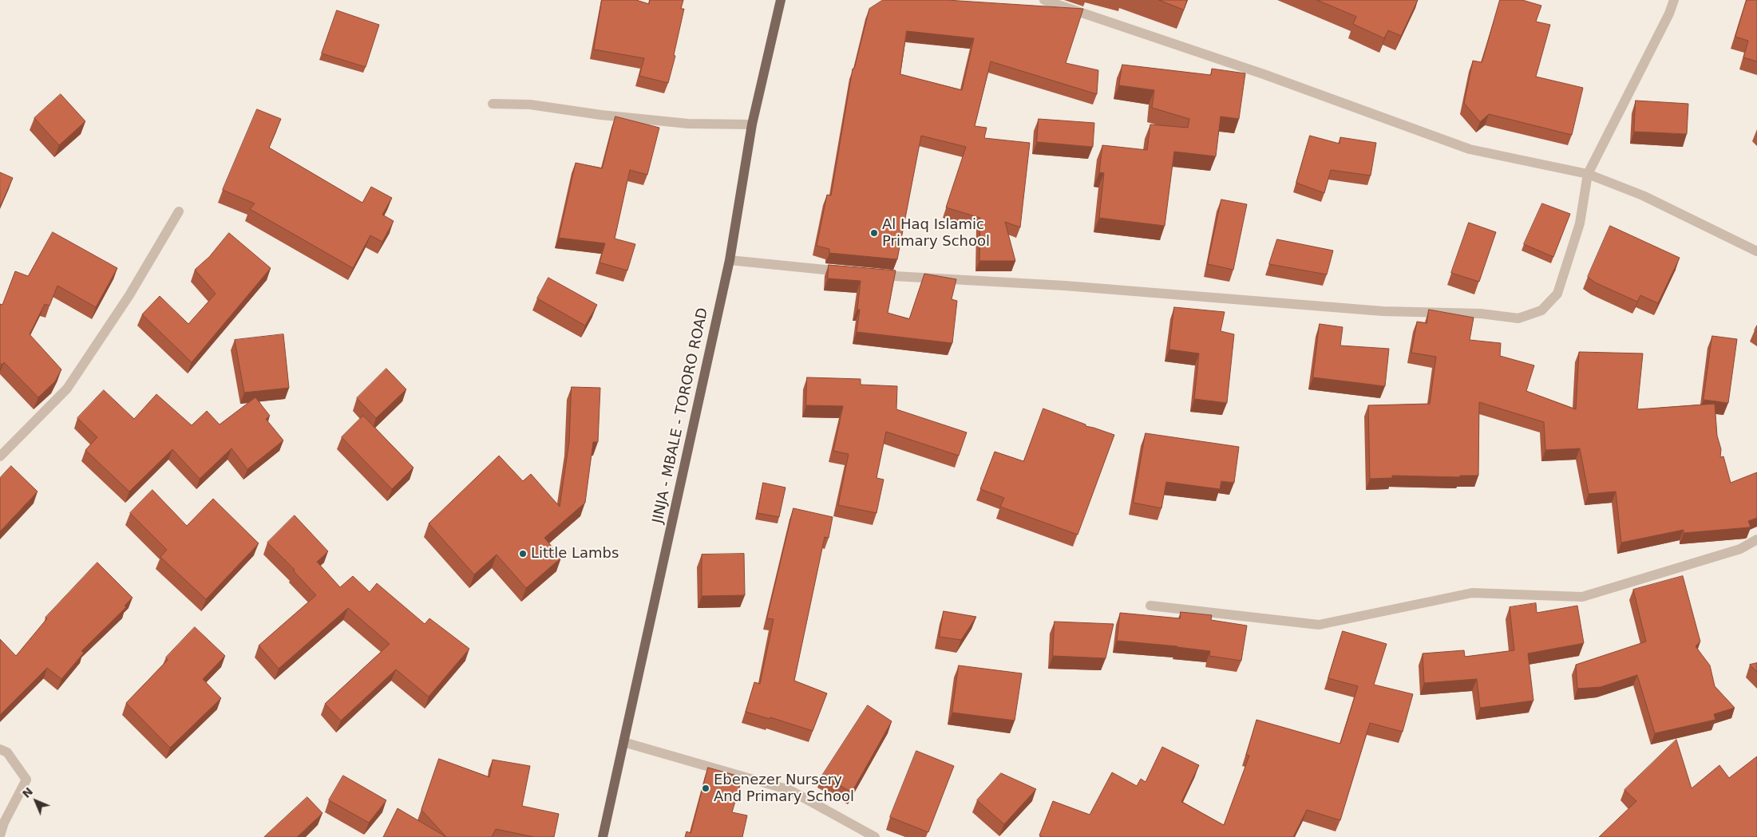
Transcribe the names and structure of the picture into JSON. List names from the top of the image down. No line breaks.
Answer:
{"streets":{"main road":["JINJA - MBALE - TORORO ROAD"]},"places":["Al Haq Islamic Primary School","Little Lambs","Ebenezer Nursery And Primary School"],"north":"top left"}
